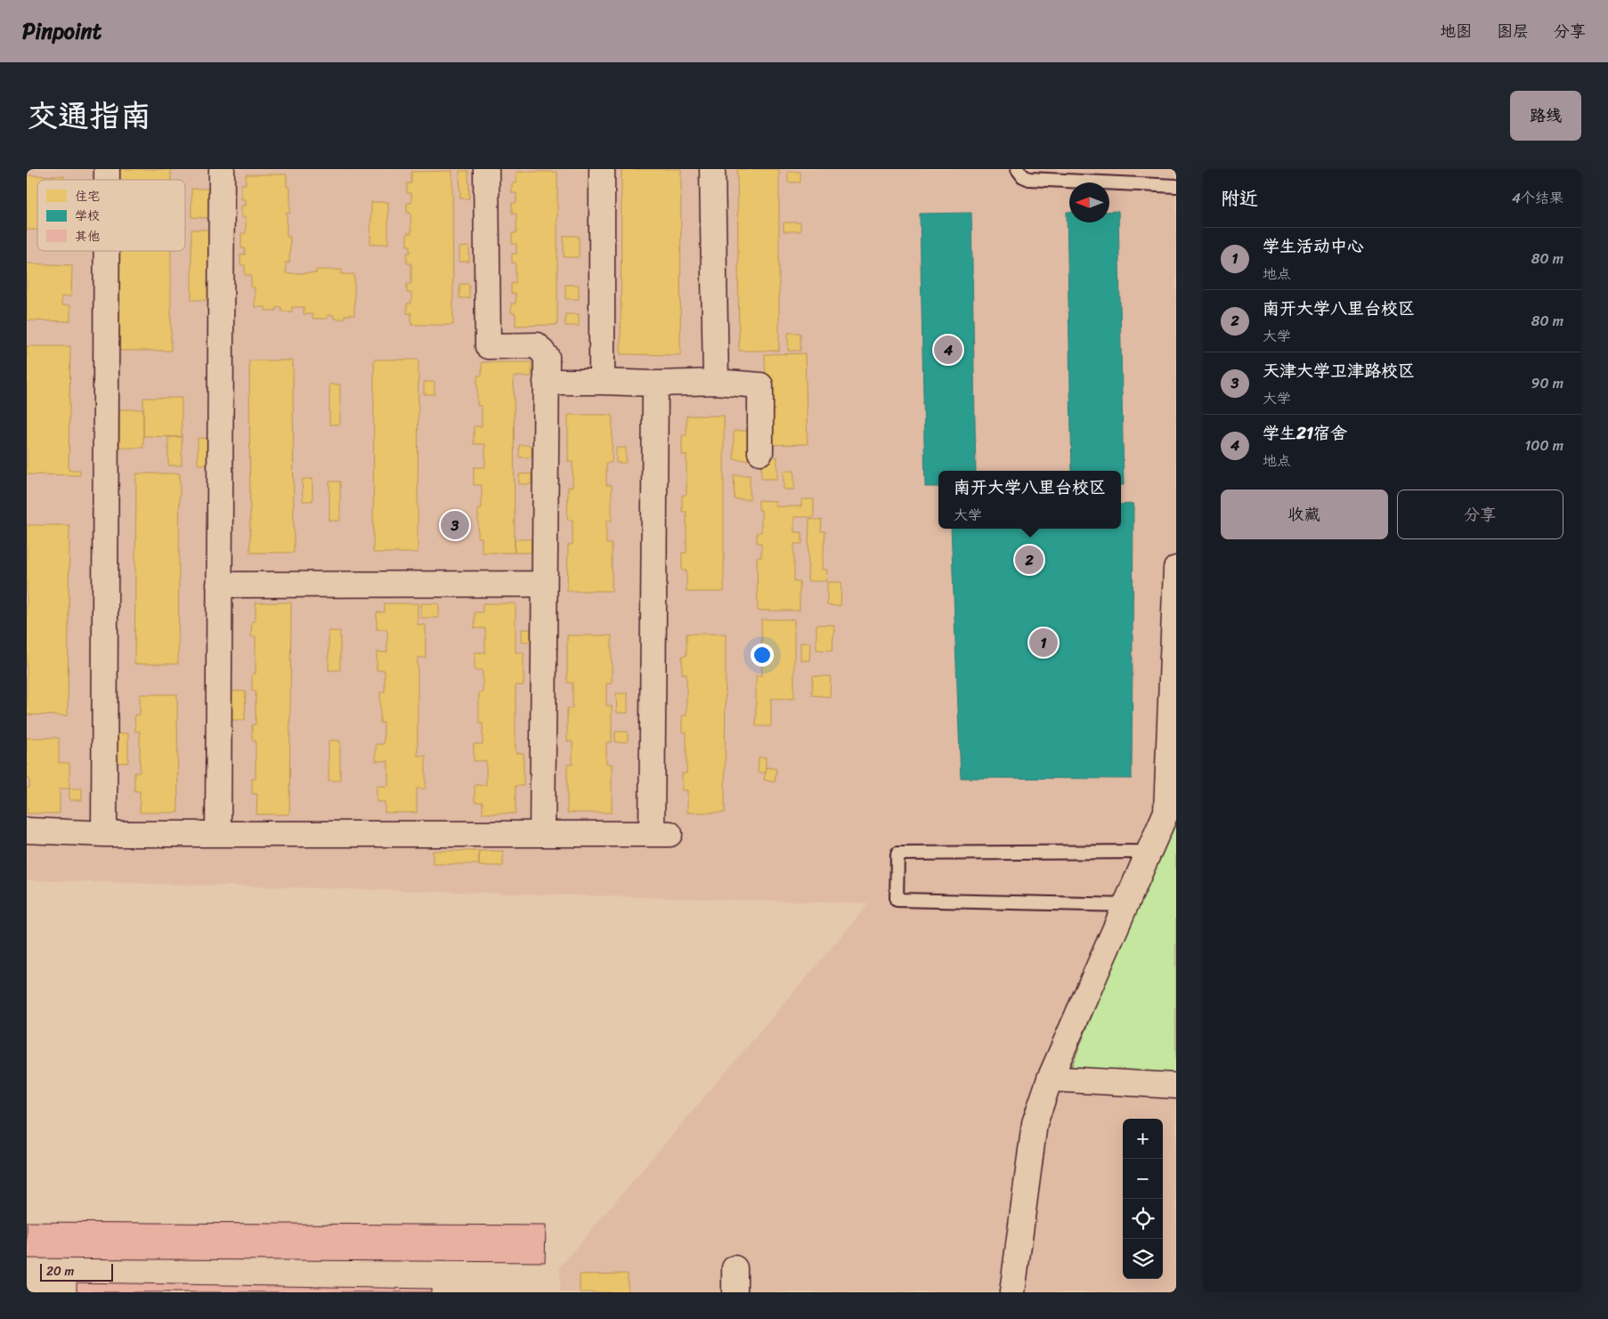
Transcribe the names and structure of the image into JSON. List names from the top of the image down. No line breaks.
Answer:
{"legend":["住宅","学校","其他"],"scale_bar":"20 m","north":"left","page":{"header":"Pinpoint","nav":["地图","图层","分享"],"title":"交通指南","buttons":["路线",["收藏","分享"]],"heading":["附近","4个结果"],"list":[{"mark":"1","name":"学生活动中心","note":"地点","value":"80 m"},{"mark":"2","name":"南开大学八里台校区","note":"大学","value":"80 m"},{"mark":"3","name":"天津大学卫津路校区","note":"大学","value":"90 m"},{"mark":"4","name":"学生21宿舍","note":"地点","value":"100 m"}],"pins":["4","3","2","1"],"popup":["南开大学八里台校区","大学"],"map_buttons":["+","−"],"scale":"20 m"}}
